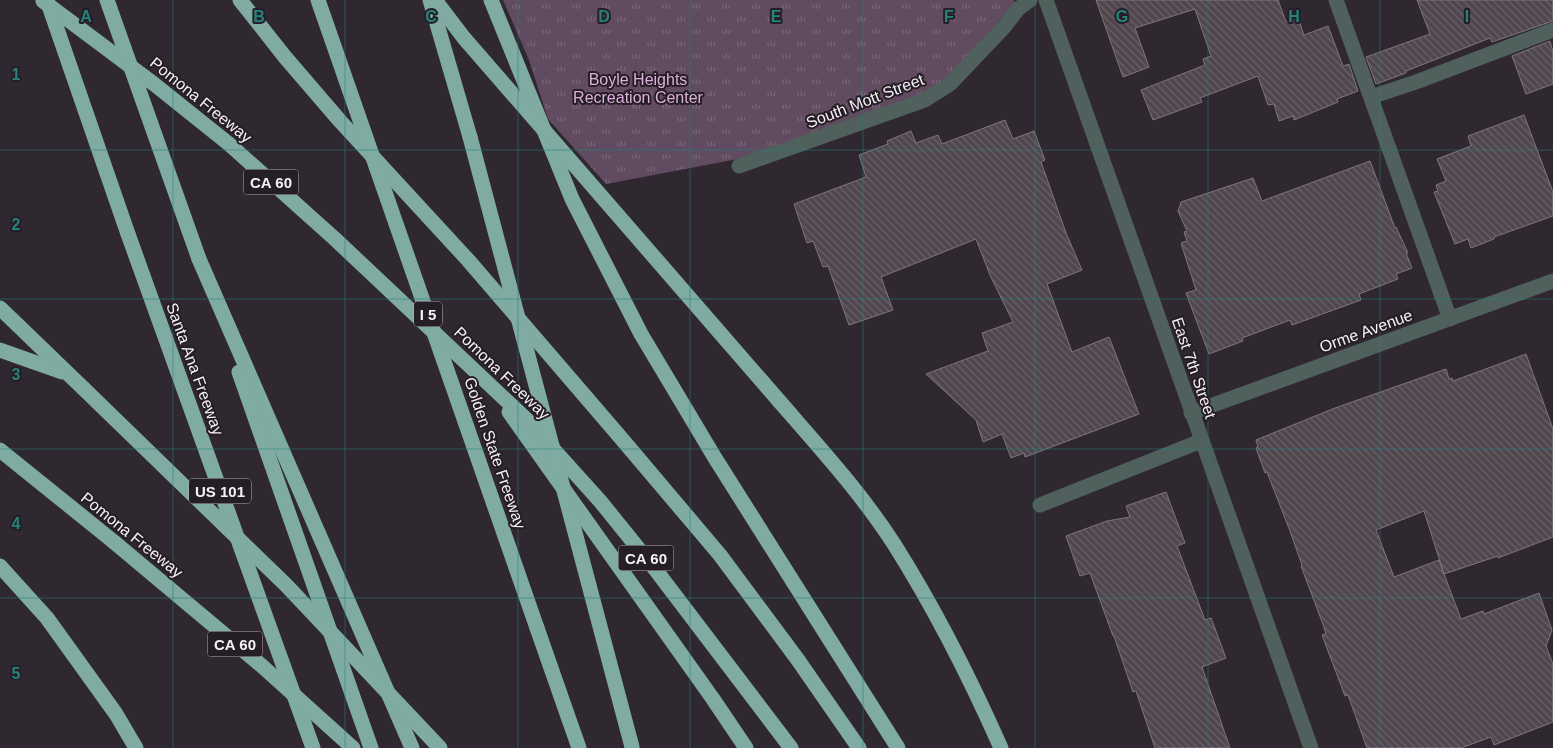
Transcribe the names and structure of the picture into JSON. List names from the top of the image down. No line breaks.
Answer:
{"streets":{"highway":["Pomona Freeway","CA 60","I 5","Santa Ana Freeway","Golden State Freeway","US 101"],"street":["South Mott Street","Orme Avenue","East 7th Street"]},"crossings":[["Orme Avenue","East 7th Street"]],"parks":["Boyle Heights Recreation Center"],"grid":{"columns":["A","B","C","D","E","F","G","H","I"],"rows":["1","2","3","4","5"]}}
